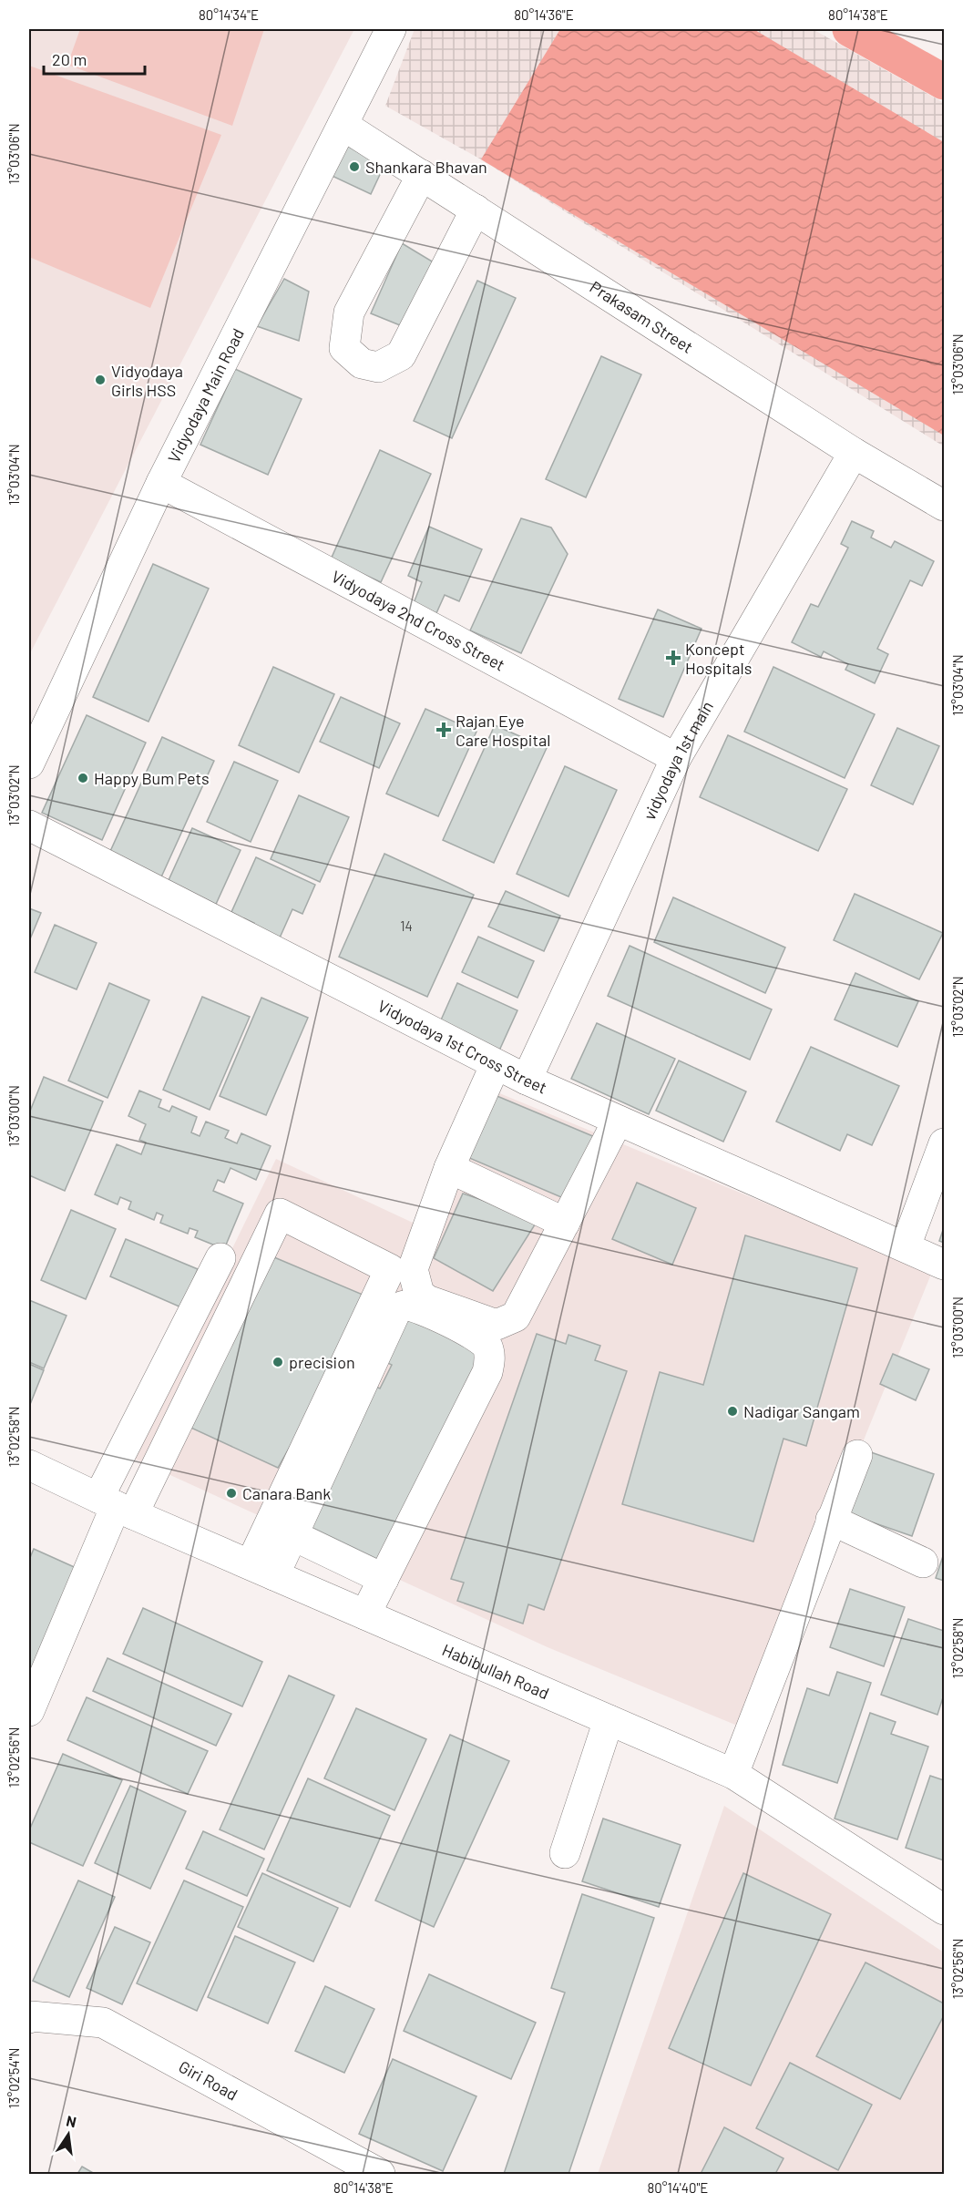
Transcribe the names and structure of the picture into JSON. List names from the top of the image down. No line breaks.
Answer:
{"streets":{"street":["Prakasam Street","Vidyodaya Main Road","Vidyodaya 2nd Cross Street","vidyodaya 1st main","Vidyodaya 1st Cross Street","Habibullah Road","Giri Road"]},"crossings":[["Prakasam Street","Vidyodaya Main Road"],["Prakasam Street","vidyodaya 1st main"],["Vidyodaya Main Road","Vidyodaya 2nd Cross Street"],["Vidyodaya 2nd Cross Street","vidyodaya 1st main"],["vidyodaya 1st main","Vidyodaya 1st Cross Street"]],"places":{"other":["Shankara Bhavan","Vidyodaya Girls HSS","Happy Bum Pets","precision","Nadigar Sangam","Canara Bank"],"health":["Koncept Hospitals","Rajan Eye Care Hospital"]},"house_numbers":["14"],"scale_bar":"20 m","north":"top","coordinates":["80°14'34\"E","80°14'36\"E","80°14'38\"E","13°03'06\"N","13°03'04\"N","13°03'02\"N","13°03'00\"N","13°02'58\"N","13°02'56\"N","13°02'54\"N","80°14'40\"E"]}
